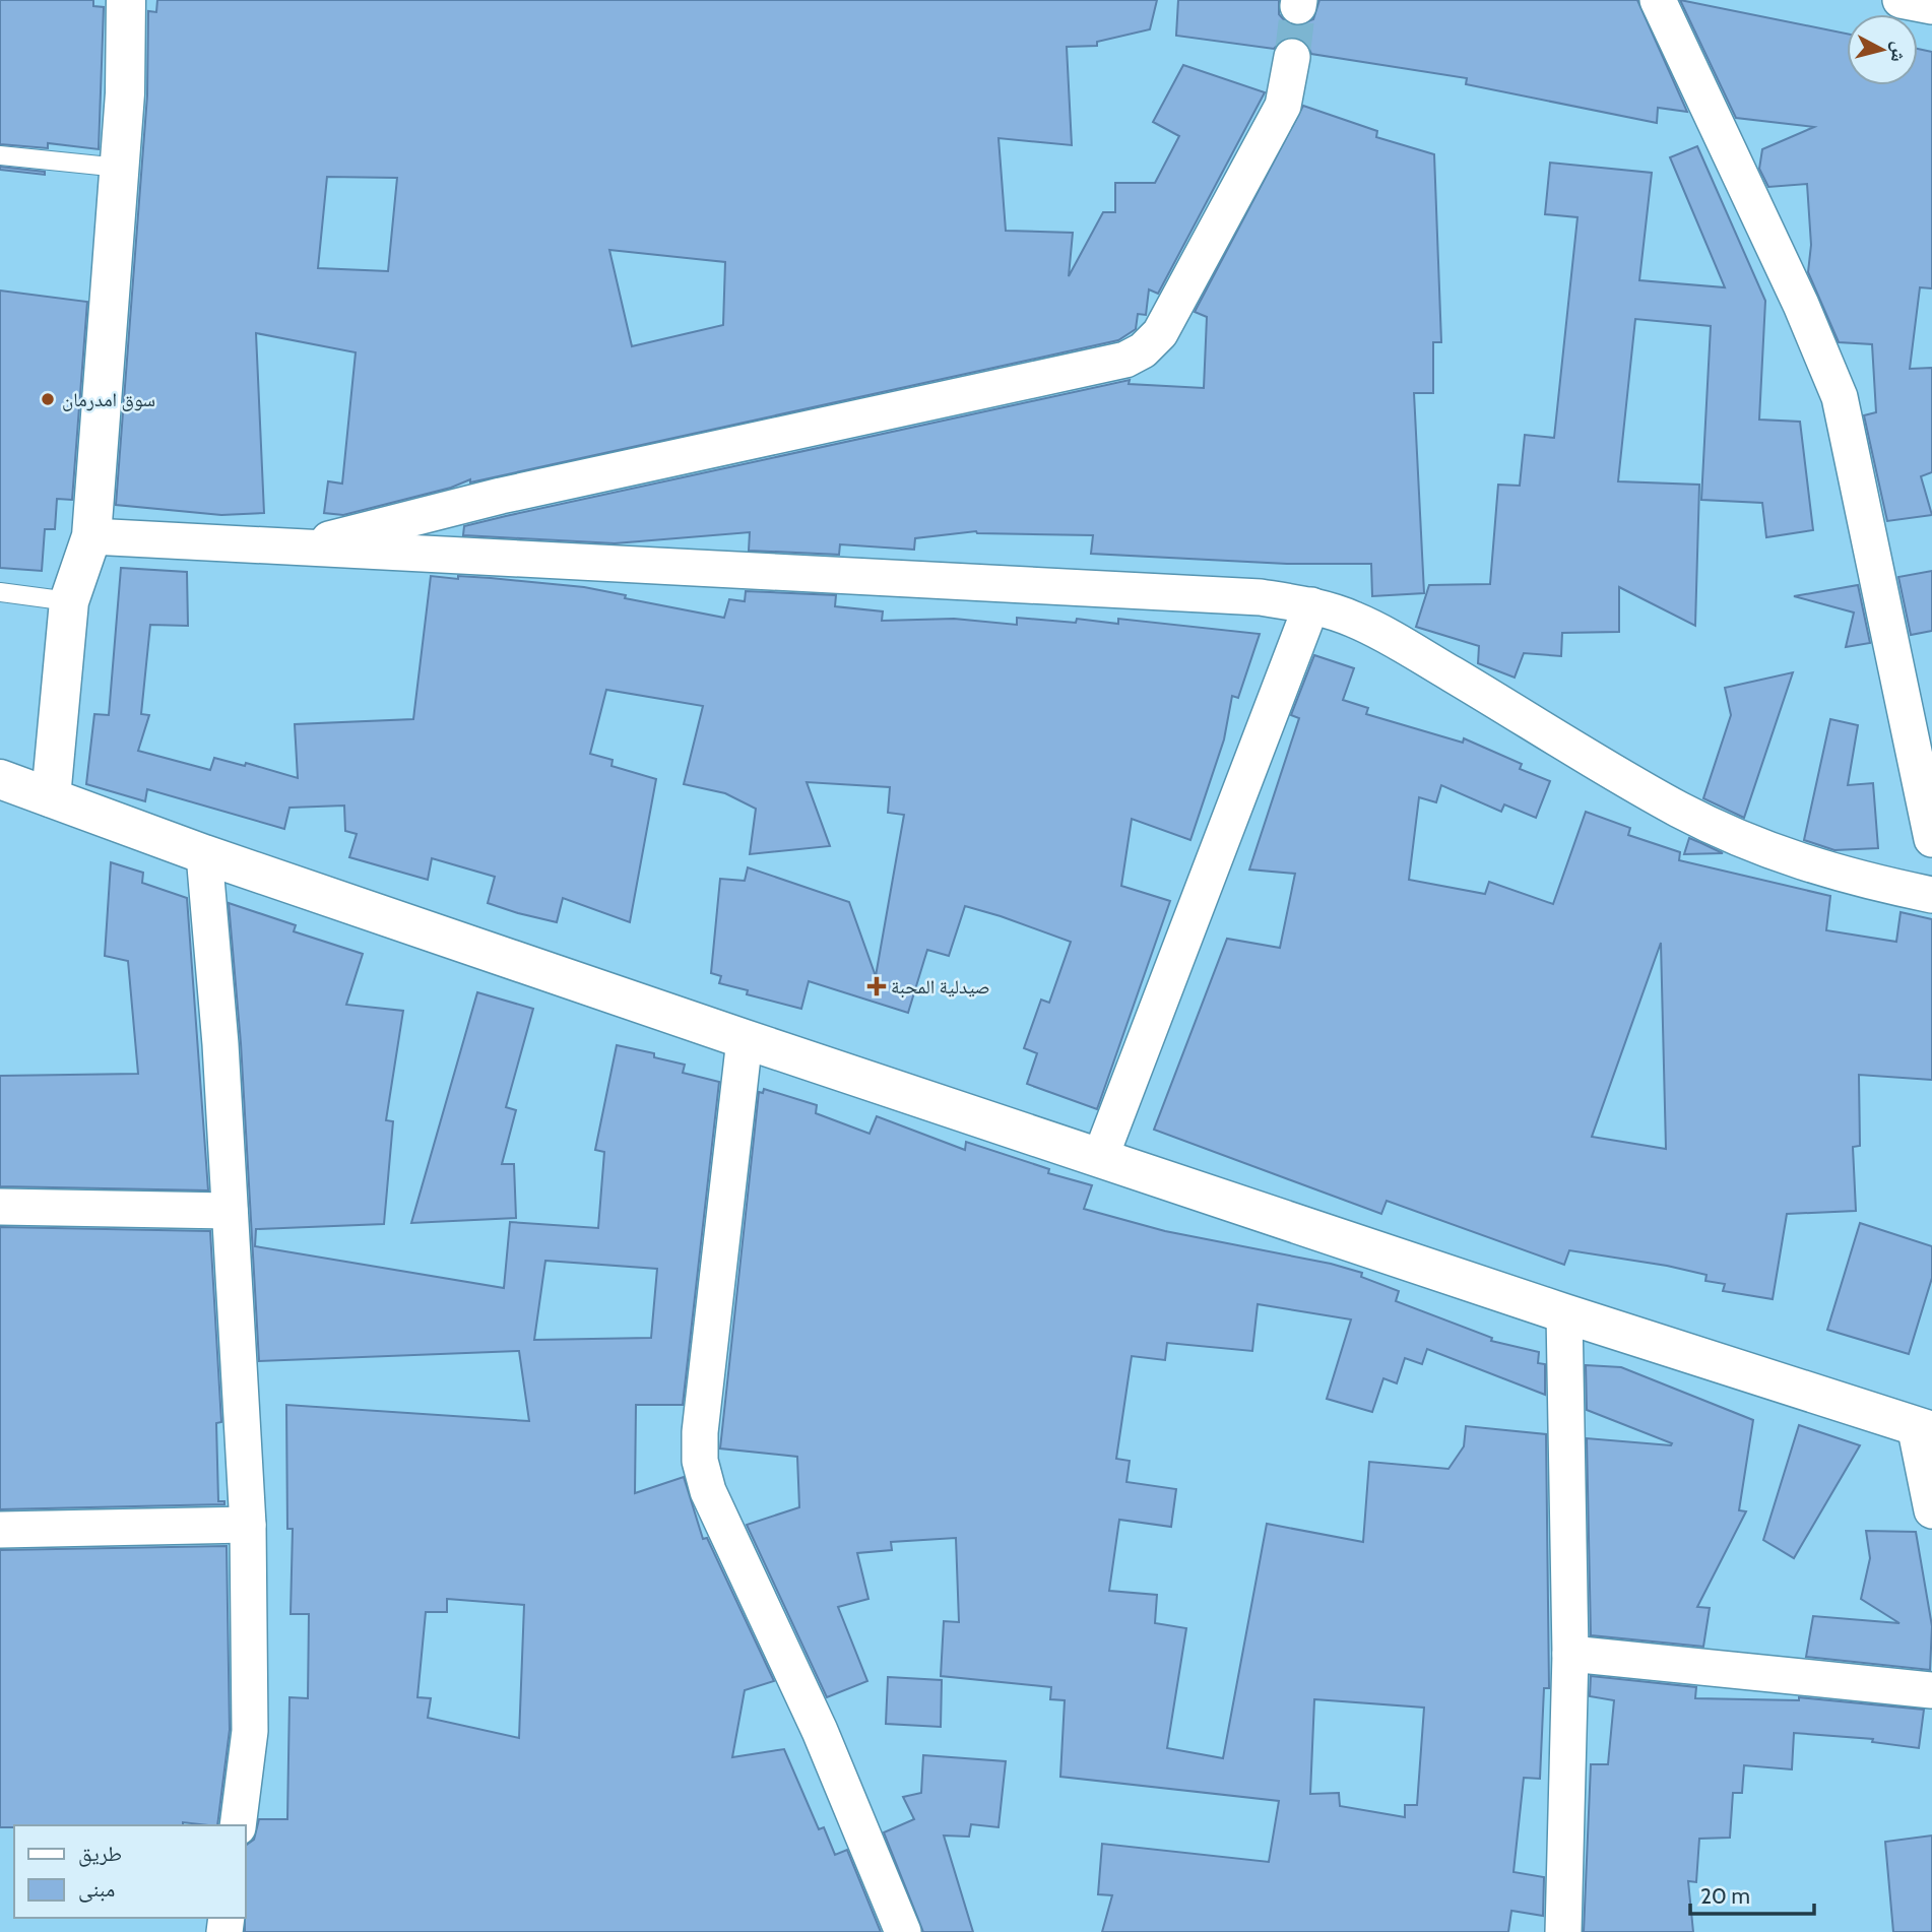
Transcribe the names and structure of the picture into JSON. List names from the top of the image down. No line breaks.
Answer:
{"places":{"other":["سوق امدرمان"],"health":["صيدلية المحبة"]},"legend":["طريق","مبنى"],"scale_bar":"20 m","north":"right"}
